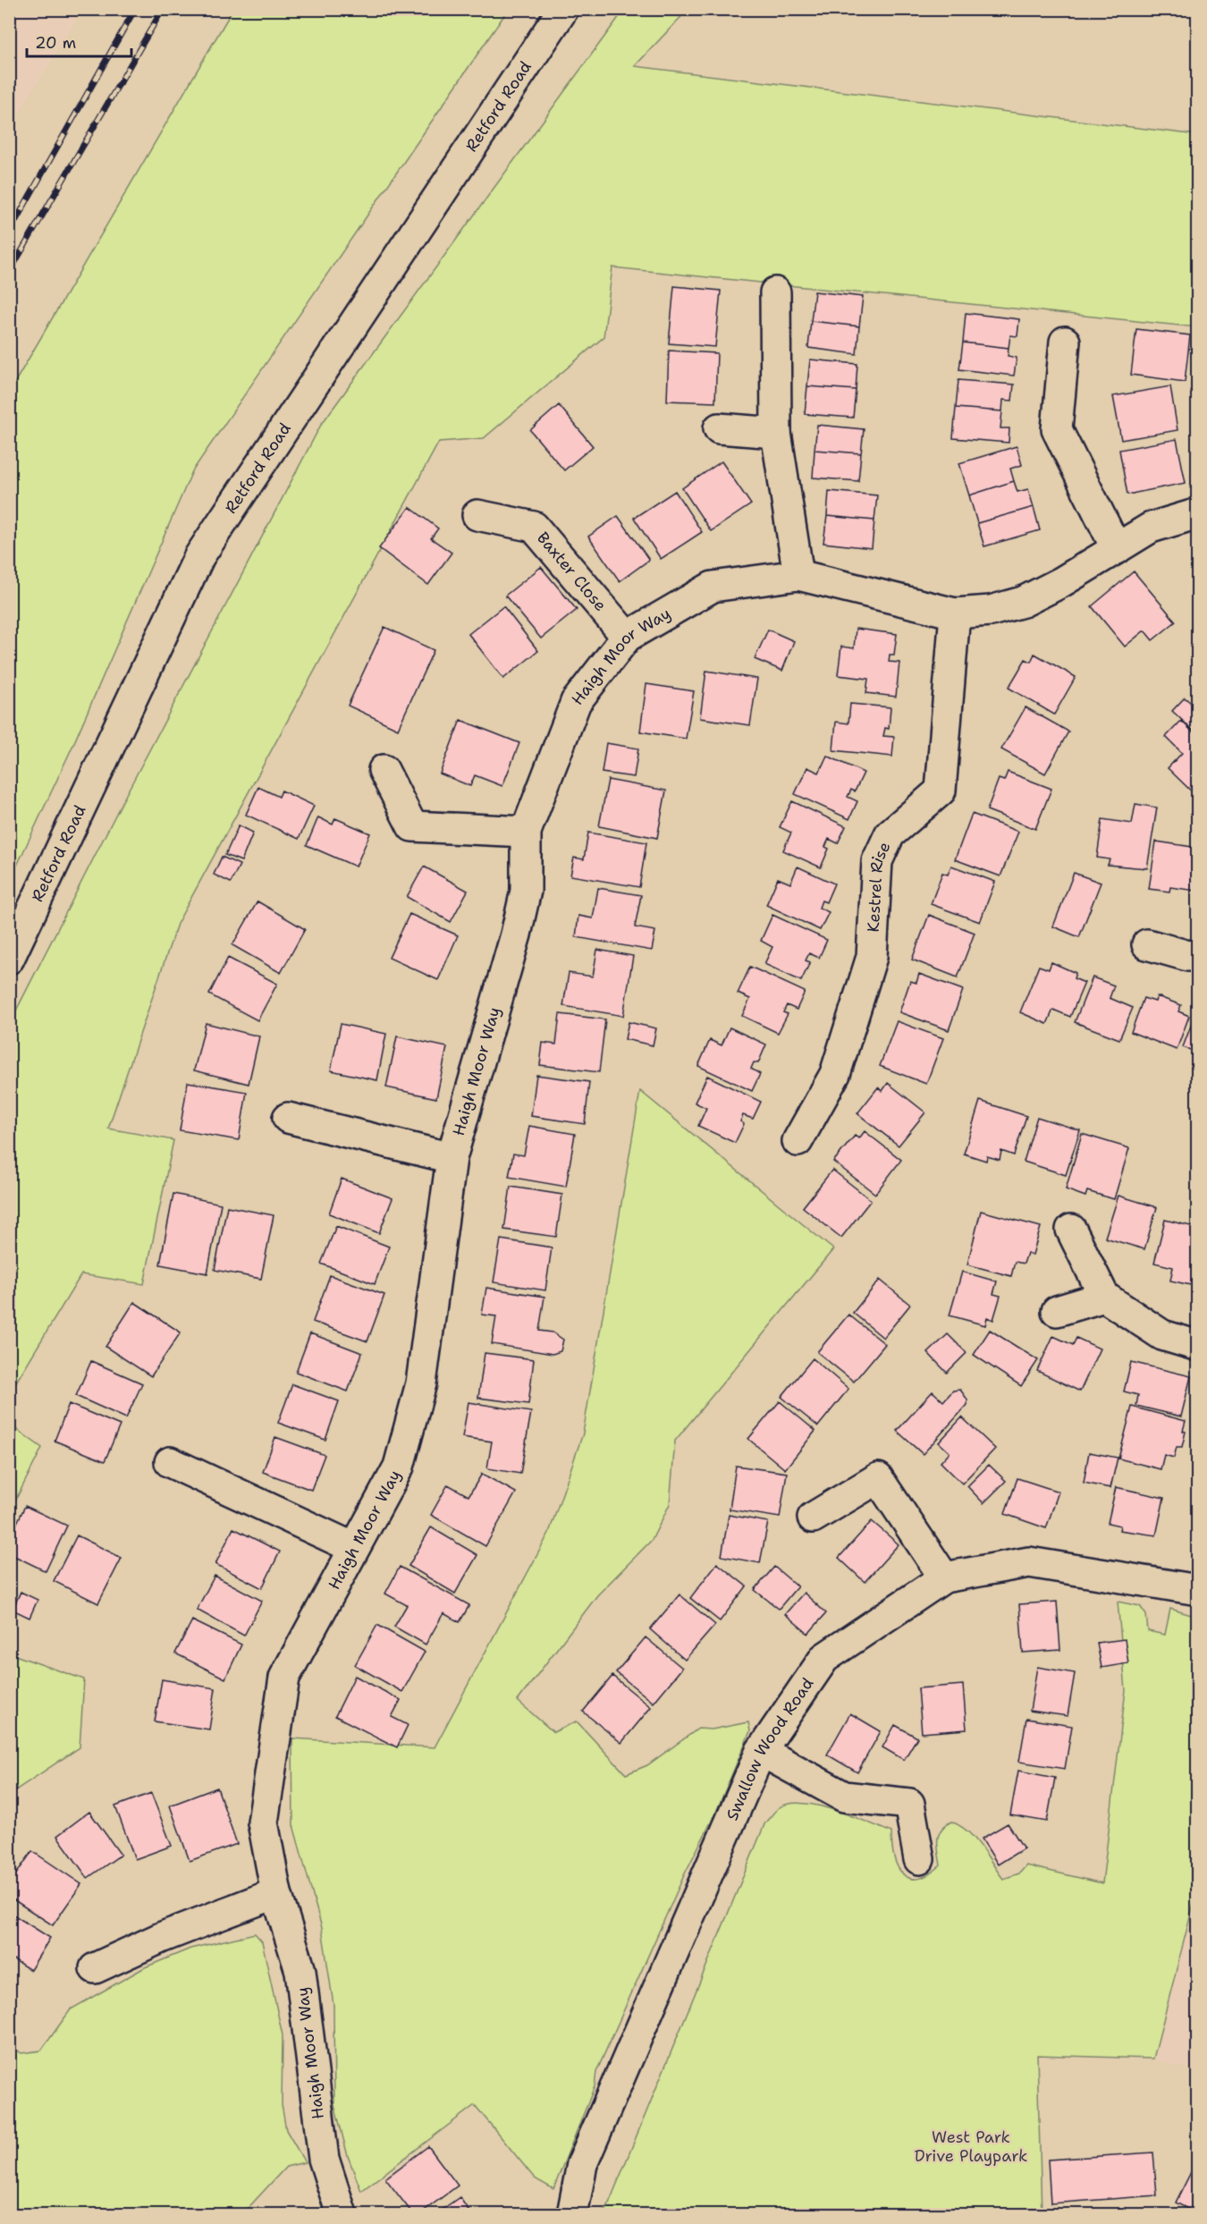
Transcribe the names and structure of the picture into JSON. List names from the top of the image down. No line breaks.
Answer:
{"streets":{"street":["Retford Road","Baxter Close","Haigh Moor Way","Kestrel Rise","Swallow Wood Road"]},"crossings":[["Baxter Close","Haigh Moor Way"],["Haigh Moor Way","Kestrel Rise"]],"parks":["West Park Drive Playpark"],"scale_bar":"20 m"}
